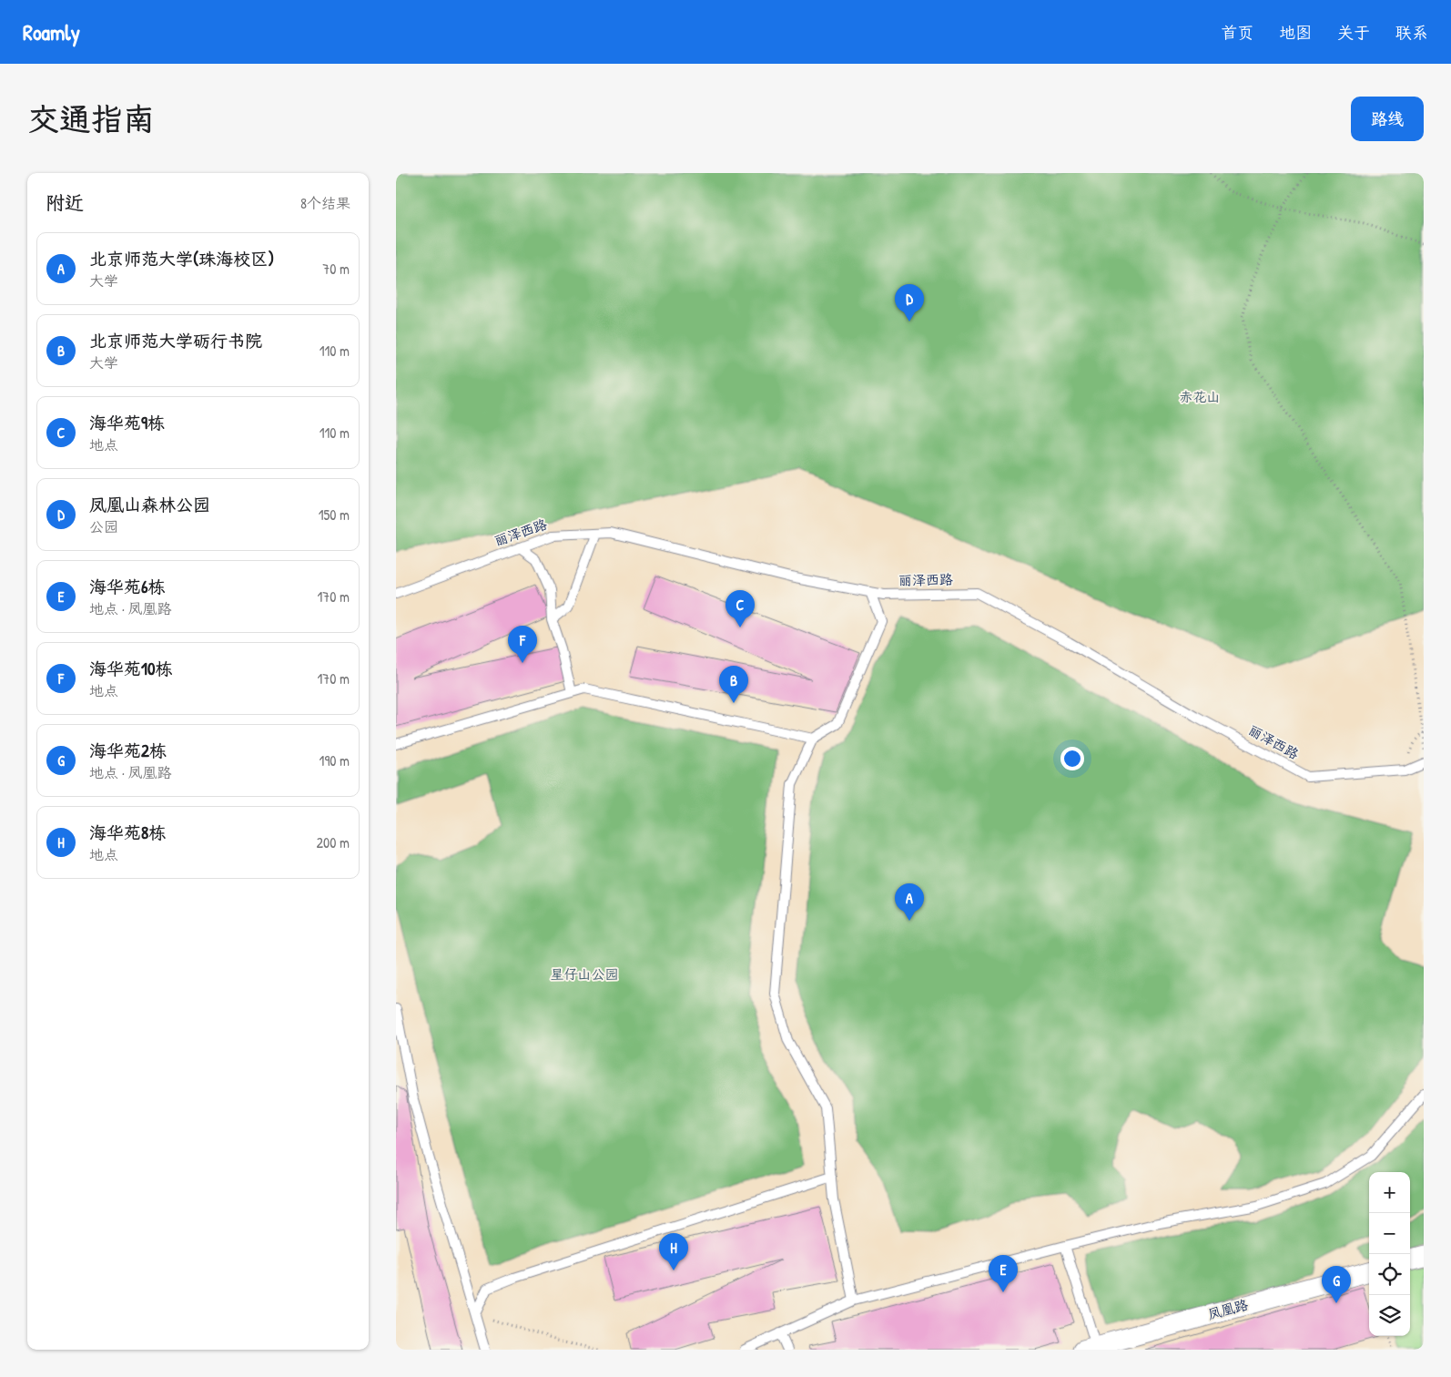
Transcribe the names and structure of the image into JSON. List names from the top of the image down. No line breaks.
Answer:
{"streets":{"street":["凤凰路"],"lane":["丽泽西路"]},"parks":["赤花山","星仔山公园"],"page":{"header":"Roamly","nav":["首页","地图","关于","联系"],"buttons":"路线","title":"交通指南","heading":["附近","8个结果"],"list":[{"mark":"A","name":"北京师范大学(珠海校区)","note":"大学","value":"70 m"},{"mark":"B","name":"北京师范大学砺行书院","note":"大学","value":"110 m"},{"mark":"C","name":"海华苑9栋","note":"地点","value":"110 m"},{"mark":"D","name":"凤凰山森林公园","note":"公园","value":"150 m"},{"mark":"E","name":"海华苑6栋","note":"地点 · 凤凰路","value":"170 m"},{"mark":"F","name":"海华苑10栋","note":"地点","value":"170 m"},{"mark":"G","name":"海华苑2栋","note":"地点 · 凤凰路","value":"190 m"},{"mark":"H","name":"海华苑8栋","note":"地点","value":"200 m"}],"pins":["D","C","F","B","A","H","E","G"],"map_buttons":["+","−"]}}
